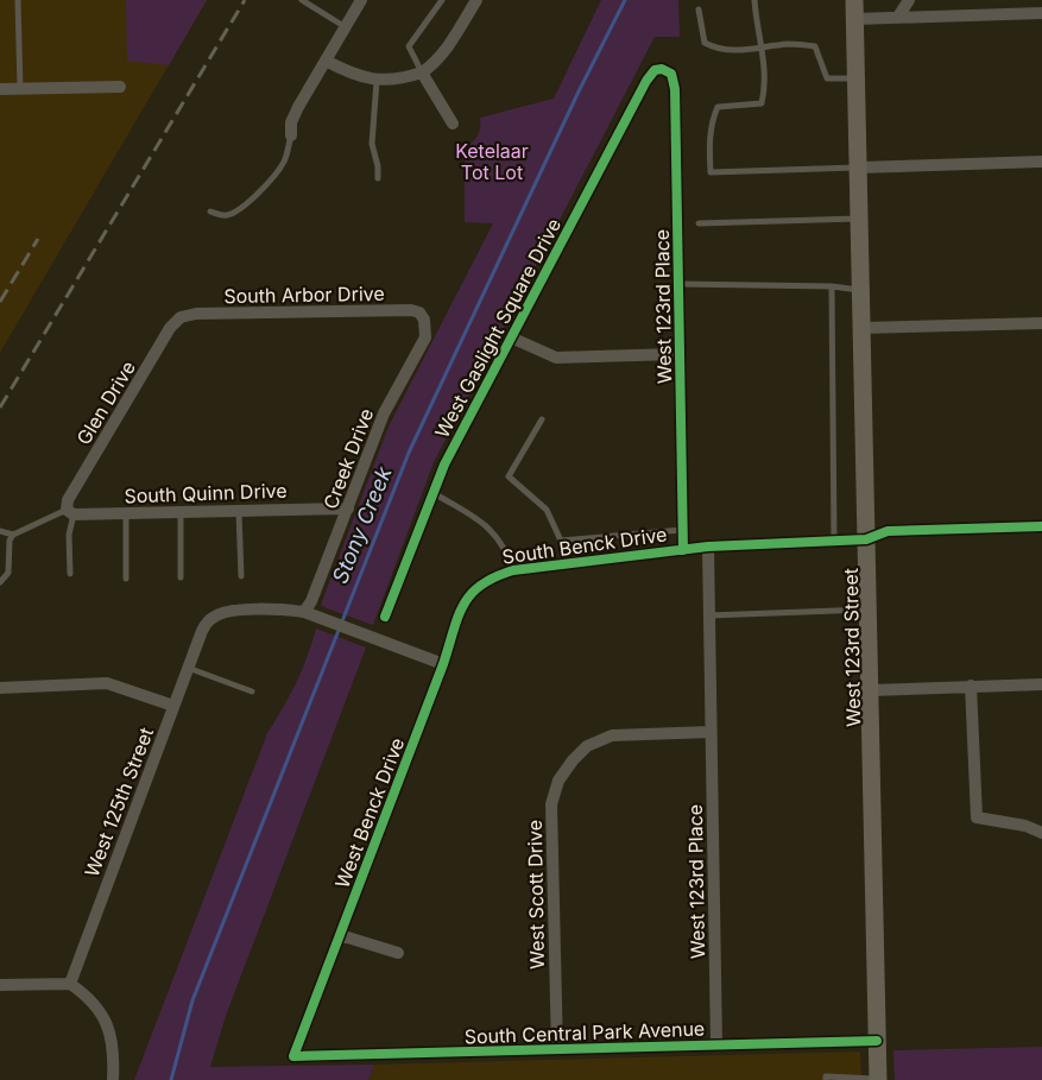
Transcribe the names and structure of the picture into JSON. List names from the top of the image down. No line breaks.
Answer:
{"streets":{"street":["South Arbor Drive","West 123rd Place","West Gaslight Square Drive","Glen Drive","Creek Drive","South Quinn Drive","South Benck Drive","West 123rd Street","West 125th Street","West Benck Drive","West Scott Drive","South Central Park Avenue"]},"crossings":[["South Arbor Drive","Glen Drive"],["South Arbor Drive","Creek Drive"],["West 123rd Place","West Gaslight Square Drive"],["West 123rd Place","South Benck Drive"],["West 123rd Place","West Scott Drive"],["West 123rd Place","South Central Park Avenue"],["Glen Drive","South Quinn Drive"],["Creek Drive","South Quinn Drive"],["Creek Drive","West 125th Street"],["South Benck Drive","West 123rd Street"],["South Benck Drive","West Benck Drive"],["West 123rd Street","South Central Park Avenue"],["West 125th Street","West Benck Drive"],["West Benck Drive","South Central Park Avenue"],["West Scott Drive","South Central Park Avenue"]],"water":["Stony Creek"],"parks":["Ketelaar Tot Lot"]}
